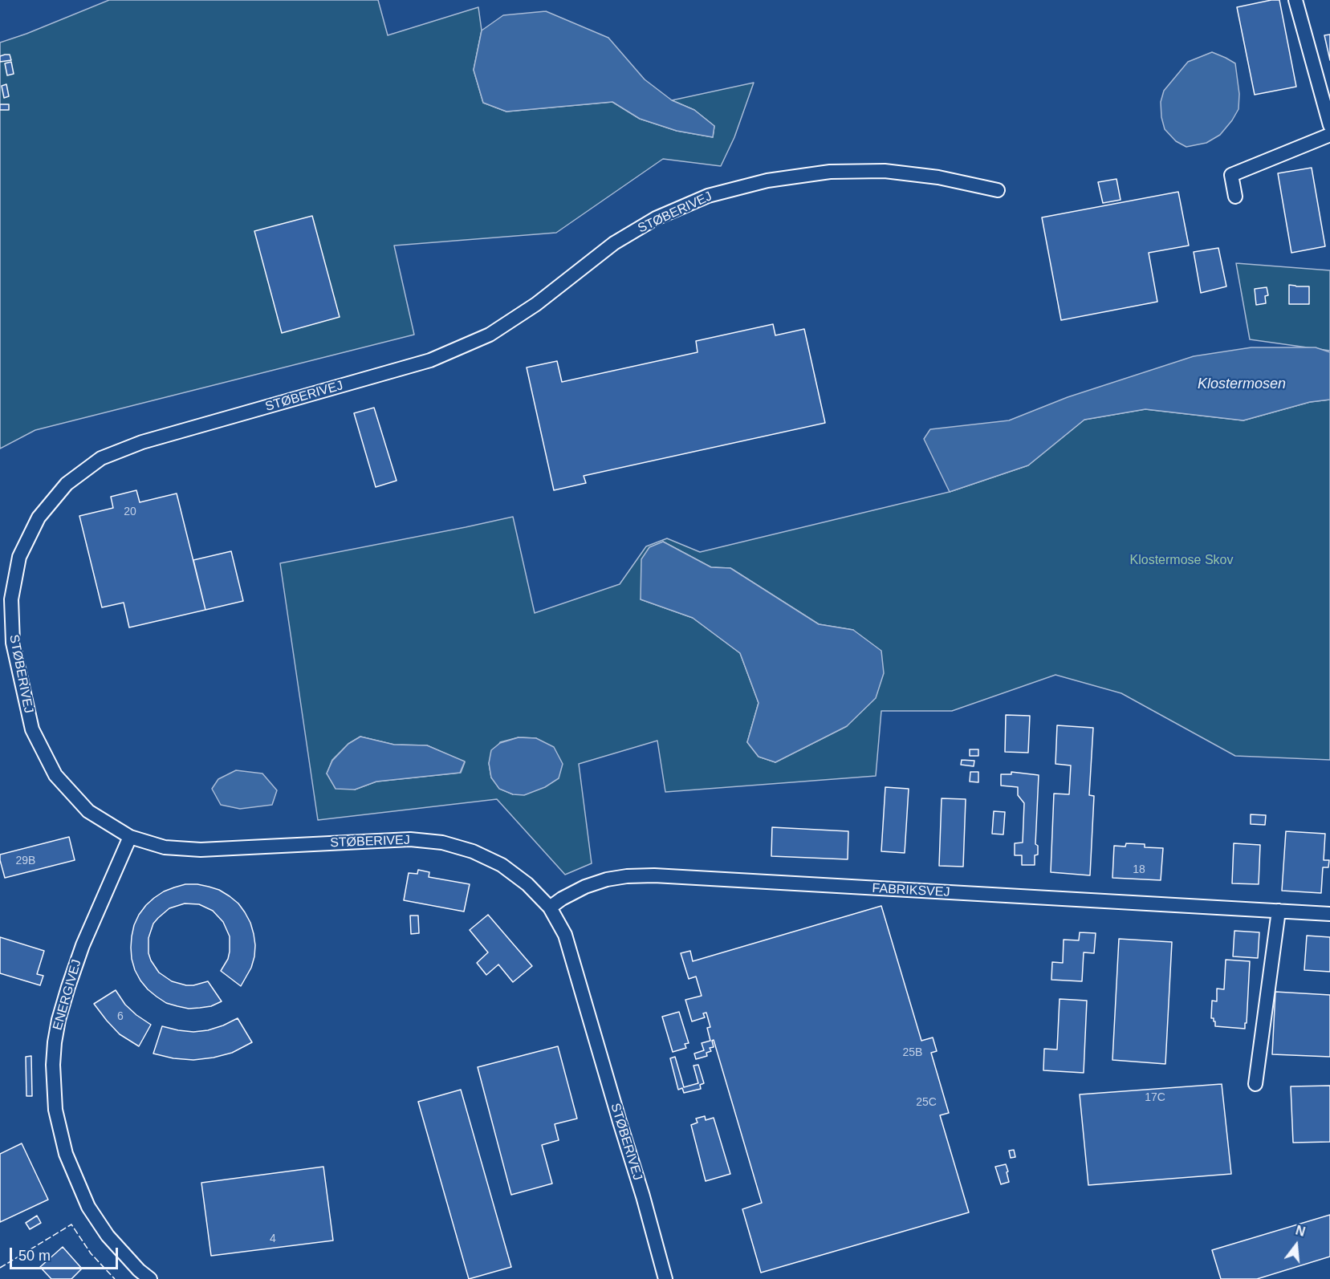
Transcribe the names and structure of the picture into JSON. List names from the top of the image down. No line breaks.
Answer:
{"streets":{"street":["STØBERIVEJ","FABRIKSVEJ","ENERGIVEJ"]},"crossings":[["STØBERIVEJ","FABRIKSVEJ"],["STØBERIVEJ","ENERGIVEJ"]],"water":["Klostermosen"],"parks":["Klostermose Skov"],"house_numbers":["20","29B","18","6","25B","17C","25C","4"],"scale_bar":"50 m","north":"top"}
